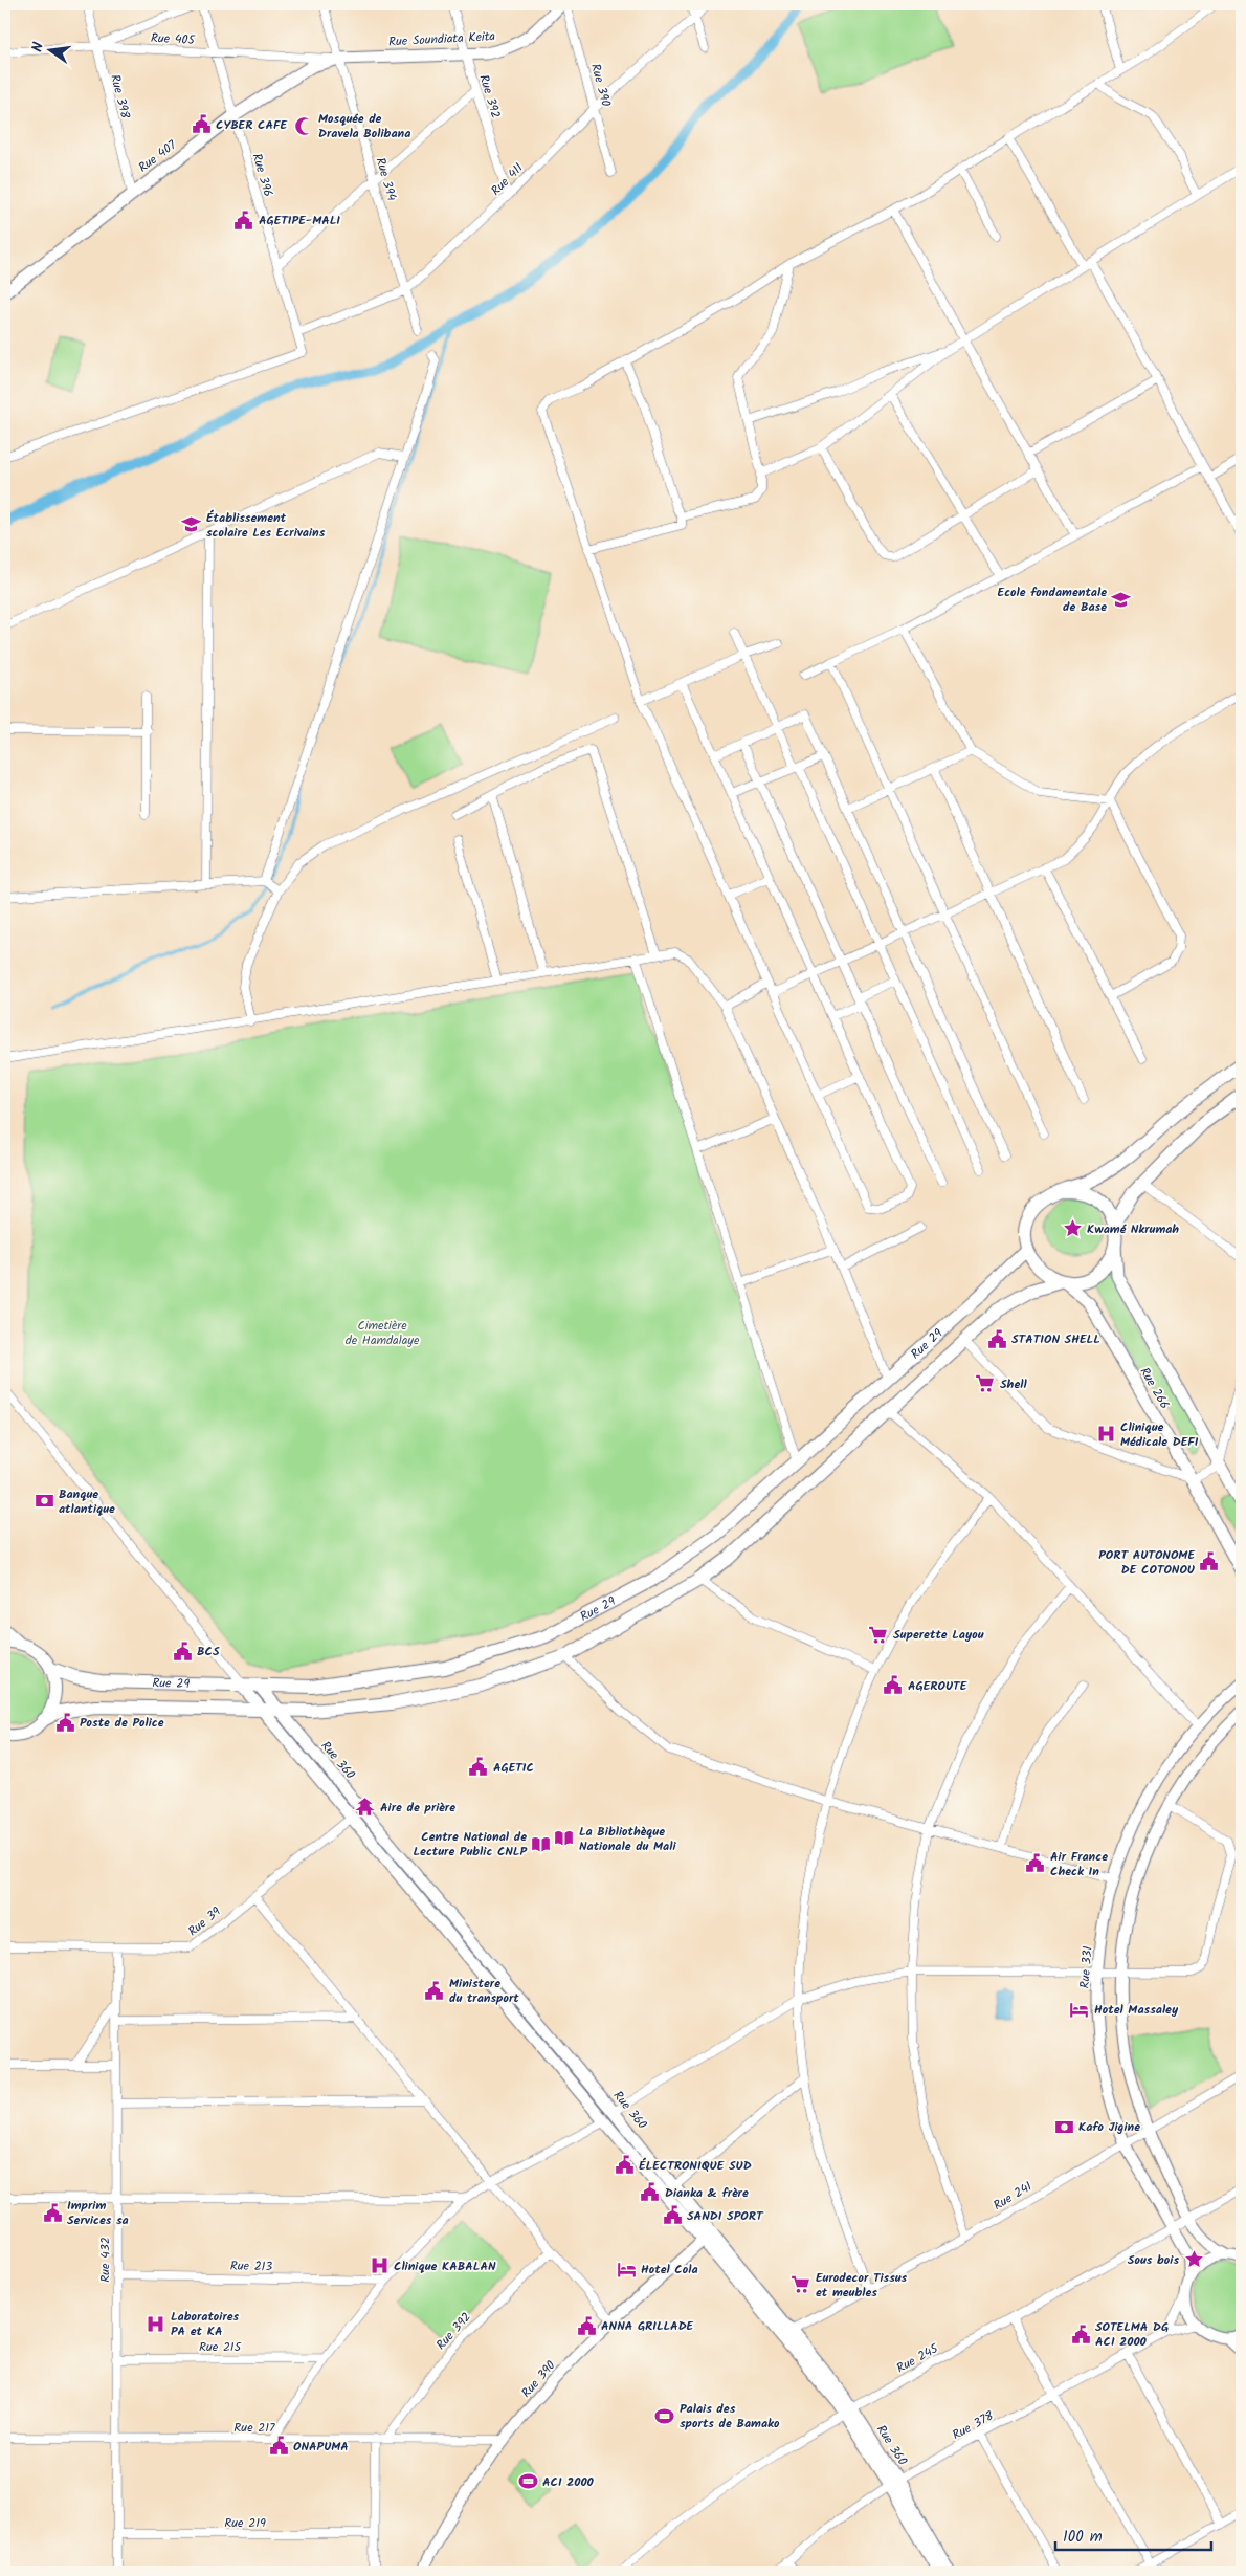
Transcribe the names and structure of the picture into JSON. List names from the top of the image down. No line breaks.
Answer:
{"streets":{"main road":["Rue Soundiata Keita","Rue 407","Rue 29","Rue 266","Rue 360"],"street":["Rue 405","Rue 390","Rue 398","Rue 392","Rue 396","Rue 394","Rue 411","Rue 39","Rue 331","Rue 241","Rue 432","Rue 213","Rue 215","Rue 245","Rue 378","Rue 217","Rue 219"]},"crossings":[["Rue 405","Rue Soundiata Keita"],["Rue 405","Rue 398"],["Rue 405","Rue 407"],["Rue 405","Rue 396"],["Rue 405","Rue 394"],["Rue Soundiata Keita","Rue 392"],["Rue Soundiata Keita","Rue 407"],["Rue Soundiata Keita","Rue 394"],["Rue 390","Rue 411"],["Rue 390","Rue 360"],["Rue 390","Rue 217"],["Rue 398","Rue 407"],["Rue 392","Rue 411"],["Rue 392","Rue 217"],["Rue 407","Rue 396"],["Rue 407","Rue 394"],["Rue 396","Rue 411"],["Rue 394","Rue 411"],["Rue 29","Rue 266"],["Rue 29","Rue 360"],["Rue 360","Rue 241"],["Rue 360","Rue 245"],["Rue 360","Rue 378"],["Rue 39","Rue 432"],["Rue 331","Rue 241"],["Rue 331","Rue 245"],["Rue 432","Rue 213"],["Rue 432","Rue 215"],["Rue 432","Rue 217"],["Rue 432","Rue 219"]],"parks":["Cimetière de Hamdalaye"],"places":{"public building":["CYBER CAFE","AGETIPE-MALI","STATION SHELL","PORT AUTONOME DE COTONOU","BCS","AGEROUTE","Poste de Police","AGETIC","Air France Check In","Ministere du transport","ÉLECTRONIQUE SUD","Dianka & frère","Imprim Services sa","SANDI SPORT","ANNA GRILLADE","SOTELMA DG ACI 2000","ONAPUMA"],"mosque":["Mosquée de Dravela Bolibana"],"school or university":["Établissement scolaire Les Ecrivains","Ecole fondamentale de Base"],"place":["Kwamé Nkrumah","Sous bois"],"supermarket":["Shell","Superette Layou","Eurodecor Tissus et meubles"],"hospital":["Clinique Médicale DEFI","Clinique KABALAN","Laboratoires PA et KA"],"bank":["Banque atlantique","Kafo Jigine"],"temple":["Aire de prière"],"library":["La Bibliothèque Nationale du Mali","Centre National de Lecture Public CNLP"],"hotel":["Hotel Massaley","Hotel Cola"],"sports":["Palais des sports de Bamako","ACI 2000"]},"scale_bar":"100 m","north":"left"}
